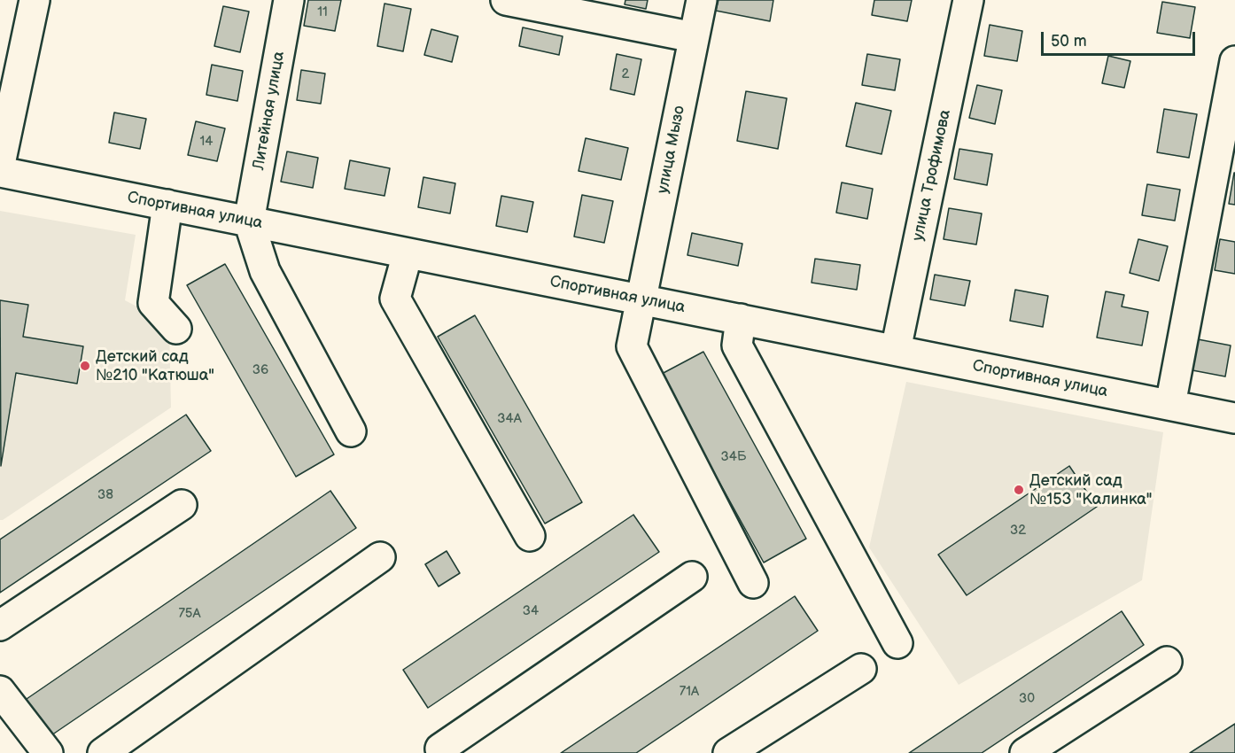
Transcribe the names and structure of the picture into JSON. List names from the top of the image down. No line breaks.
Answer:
{"streets":{"street":["Литейная улица","улица Мызо","улица Трофимова","Спортивная улица"]},"crossings":[["Литейная улица","Спортивная улица"],["улица Мызо","Спортивная улица"],["улица Трофимова","Спортивная улица"]],"places":["Детский сад №210 \"Катюша\"","Детский сад №153 \"Калинка\""],"house_numbers":["11","2","14","36","34А","34Б","38","32","34","75А","71А","30"],"scale_bar":"50 m"}
